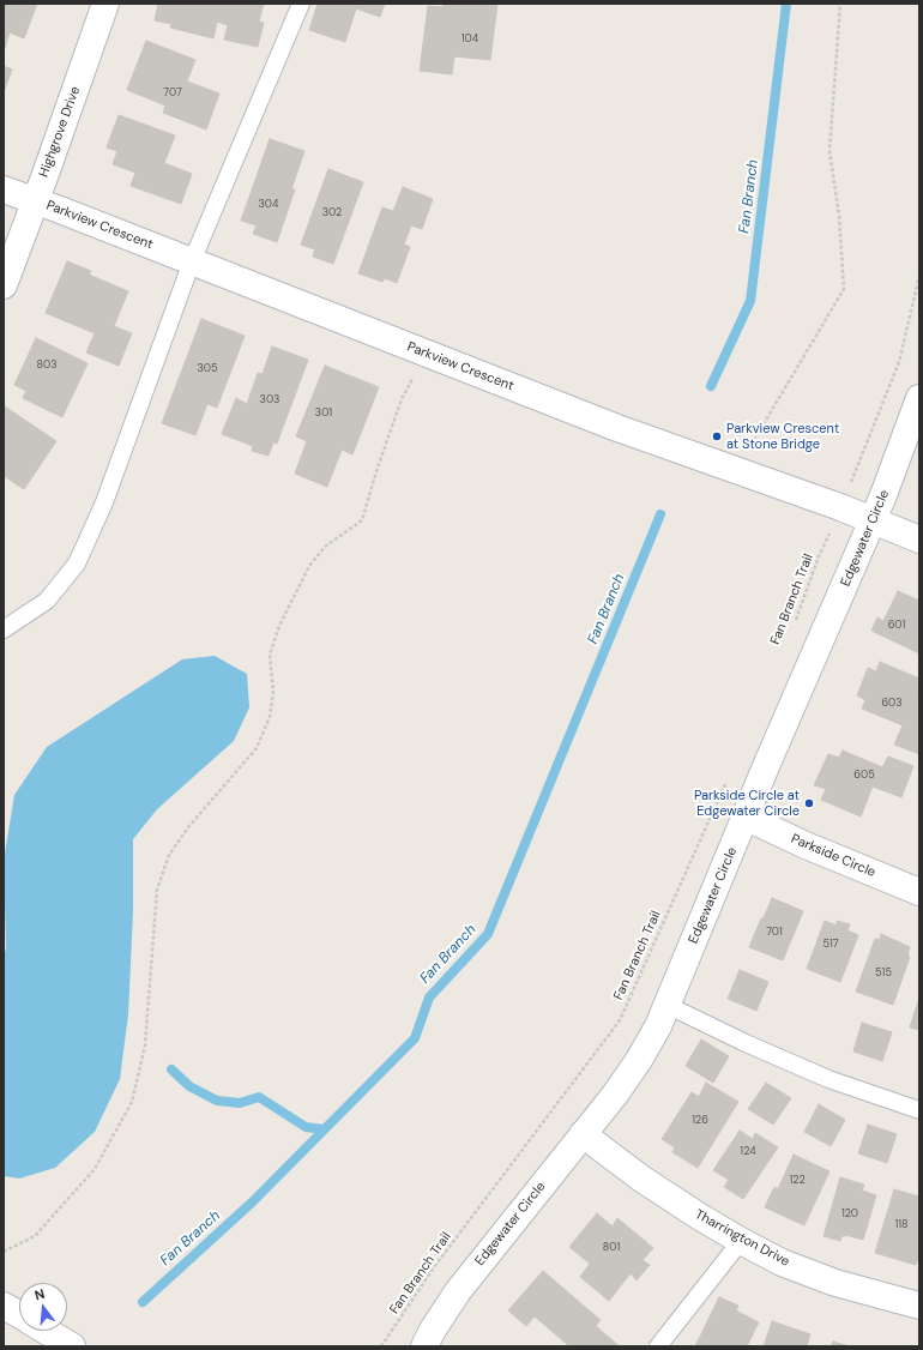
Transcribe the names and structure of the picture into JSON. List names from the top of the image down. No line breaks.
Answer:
{"streets":{"street":["Highgrove Drive","Parkview Crescent","Edgewater Circle","Parkside Circle","Tharrington Drive"],"path":["Fan Branch Trail"]},"crossings":[["Highgrove Drive","Parkview Crescent"],["Parkview Crescent","Edgewater Circle"],["Edgewater Circle","Parkside Circle"],["Edgewater Circle","Tharrington Drive"]],"water":["Fan Branch"],"places":["Parkview Crescent at Stone Bridge","Parkside Circle at Edgewater Circle"],"house_numbers":["104","707","304","302","803","305","303","301","601","603","605","701","517","515","126","124","122","120","118","801"],"north":"top"}
